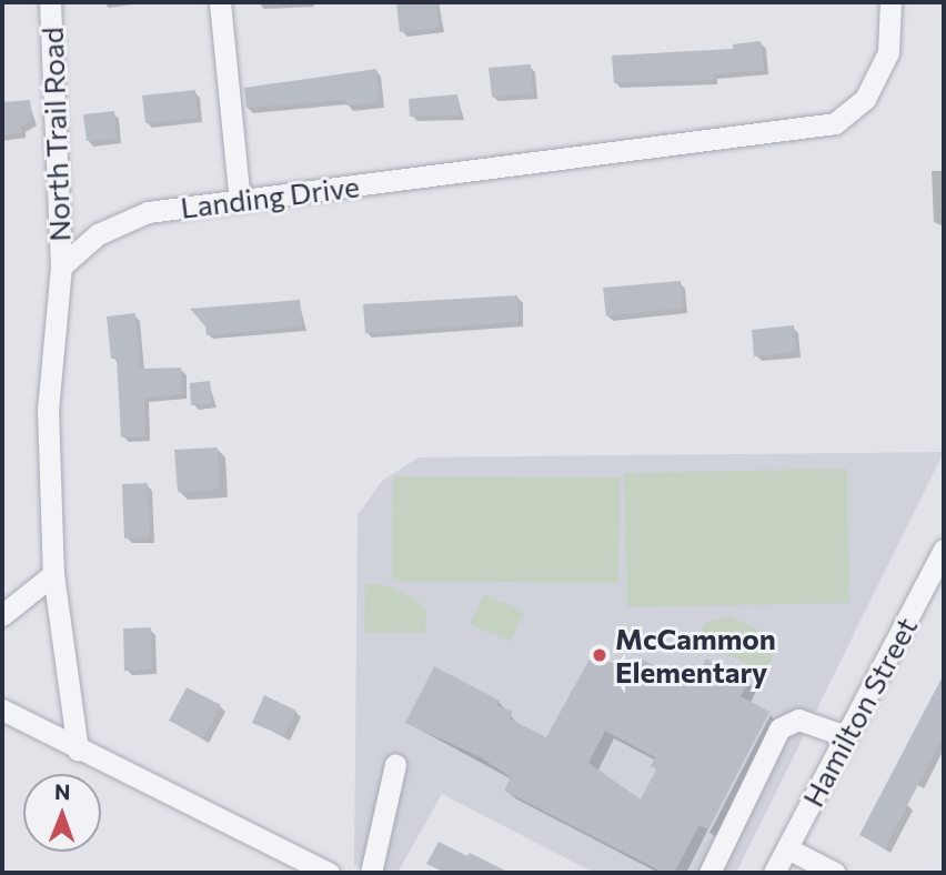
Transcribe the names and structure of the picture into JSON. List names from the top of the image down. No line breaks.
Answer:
{"streets":{"street":["North Trail Road","Landing Drive","Hamilton Street"]},"crossings":[["North Trail Road","Landing Drive"]],"places":["McCammon Elementary"],"north":"top"}
